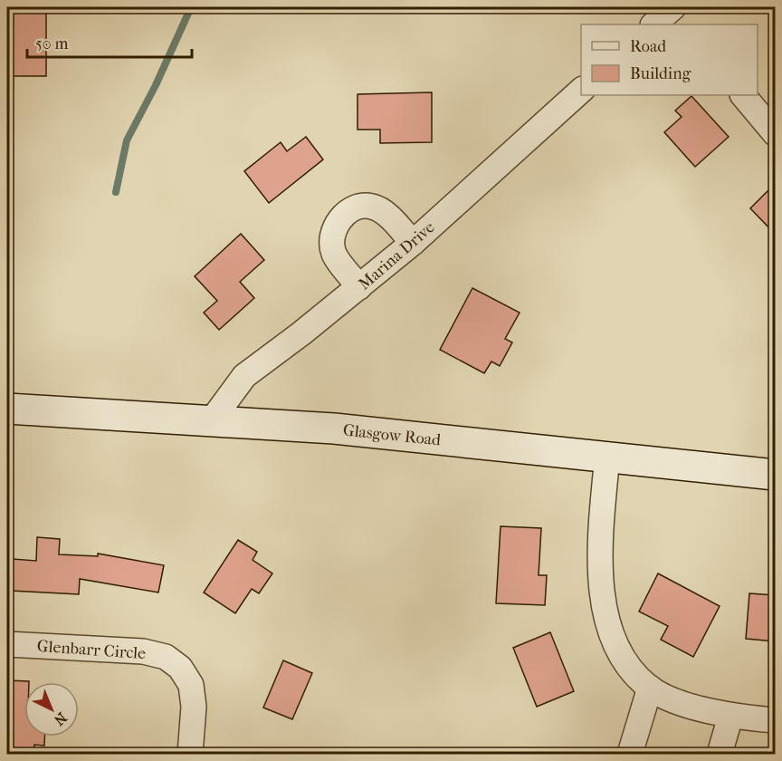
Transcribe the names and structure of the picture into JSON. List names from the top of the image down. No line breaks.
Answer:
{"streets":{"street":["Marina Drive","Glasgow Road","Glenbarr Circle"]},"crossings":[["Marina Drive","Glasgow Road"]],"legend":["Road","Building"],"scale_bar":"50 m","north":"bottom right"}
